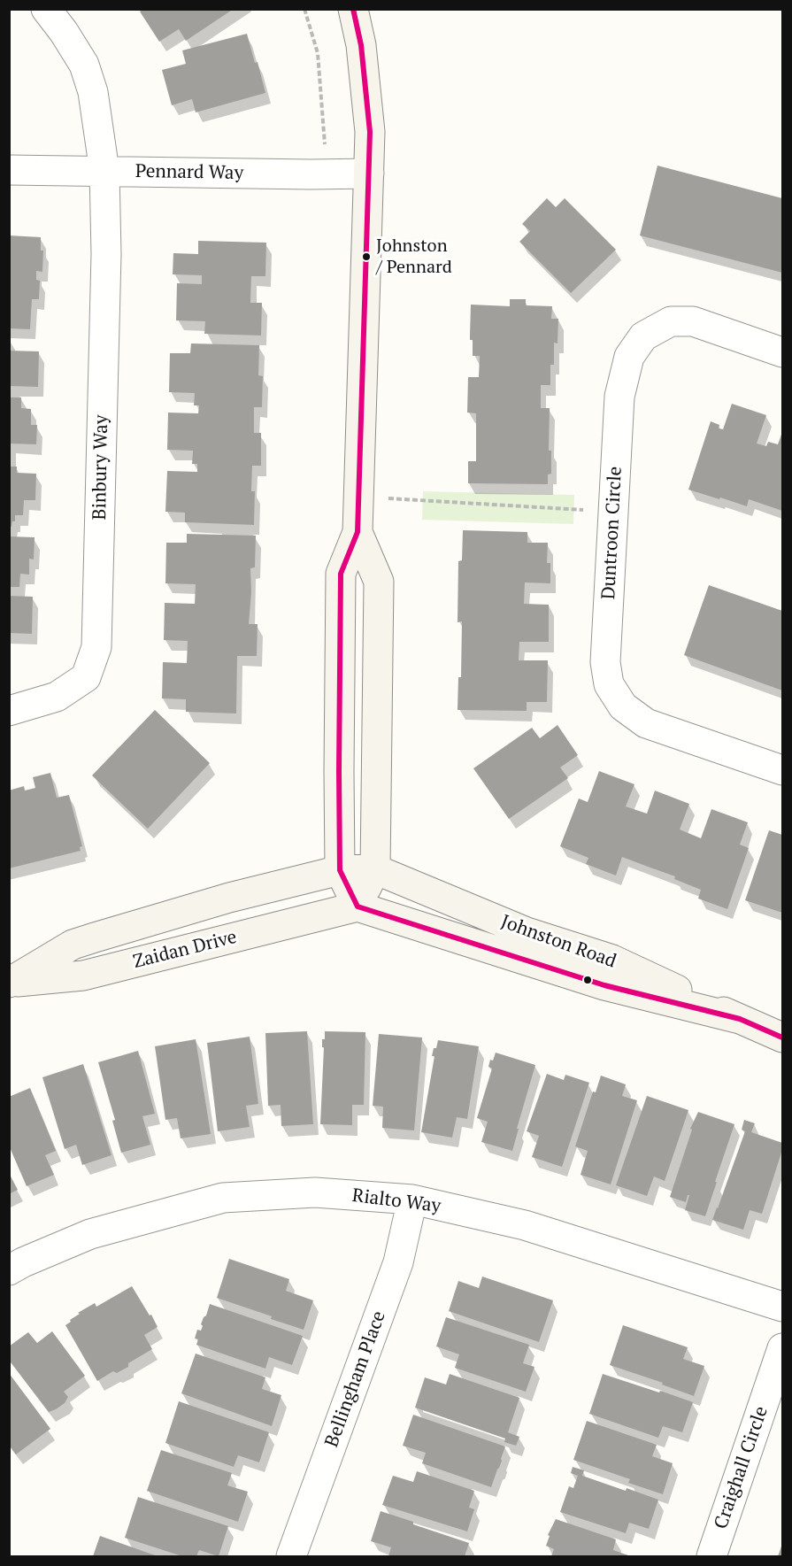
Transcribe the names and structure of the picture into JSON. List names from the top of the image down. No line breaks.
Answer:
{"streets":{"street":["Pennard Way","Binbury Way","Duntroon Circle","Johnston Road","Zaidan Drive","Rialto Way","Bellingham Place","Craighall Circle"]},"crossings":[["Pennard Way","Binbury Way"],["Johnston Road","Zaidan Drive"],["Rialto Way","Bellingham Place"]],"places":["Johnston / Pennard"]}
